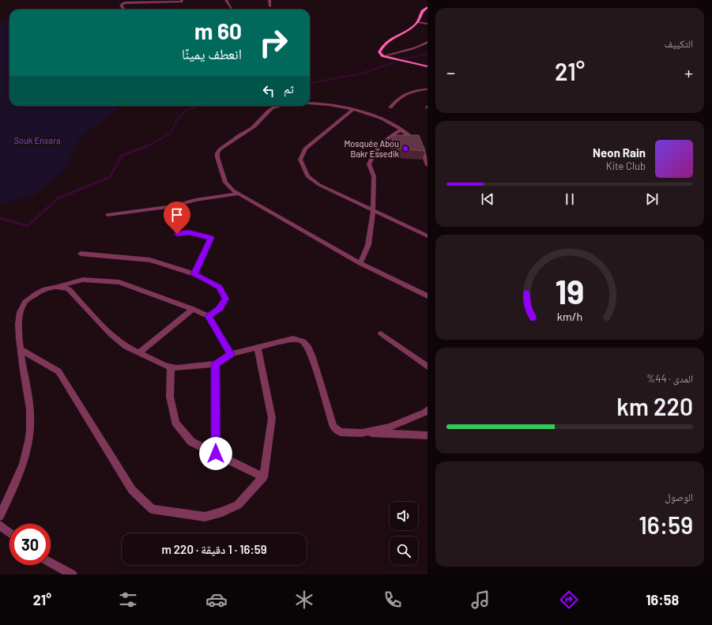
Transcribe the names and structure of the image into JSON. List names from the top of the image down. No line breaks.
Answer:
{"parks":["Souk Ensara"],"places":["Mosquée Abou Bakr Essedik"],"page":{"tile":["التكييف",["المدى · 44%","220 km"],["الوصول","16:59"]],"turn":["60 m","انعطف يمينًا"],"heat":["−","21°","+"],"then":"ثم","song":["Neon Rain","Kite Club"],"limit":"30","trip":"16:59 · 1 دقيقة · 220 m","tabs":["16:58","21°"],"gauge":["19","km/h"]}}
